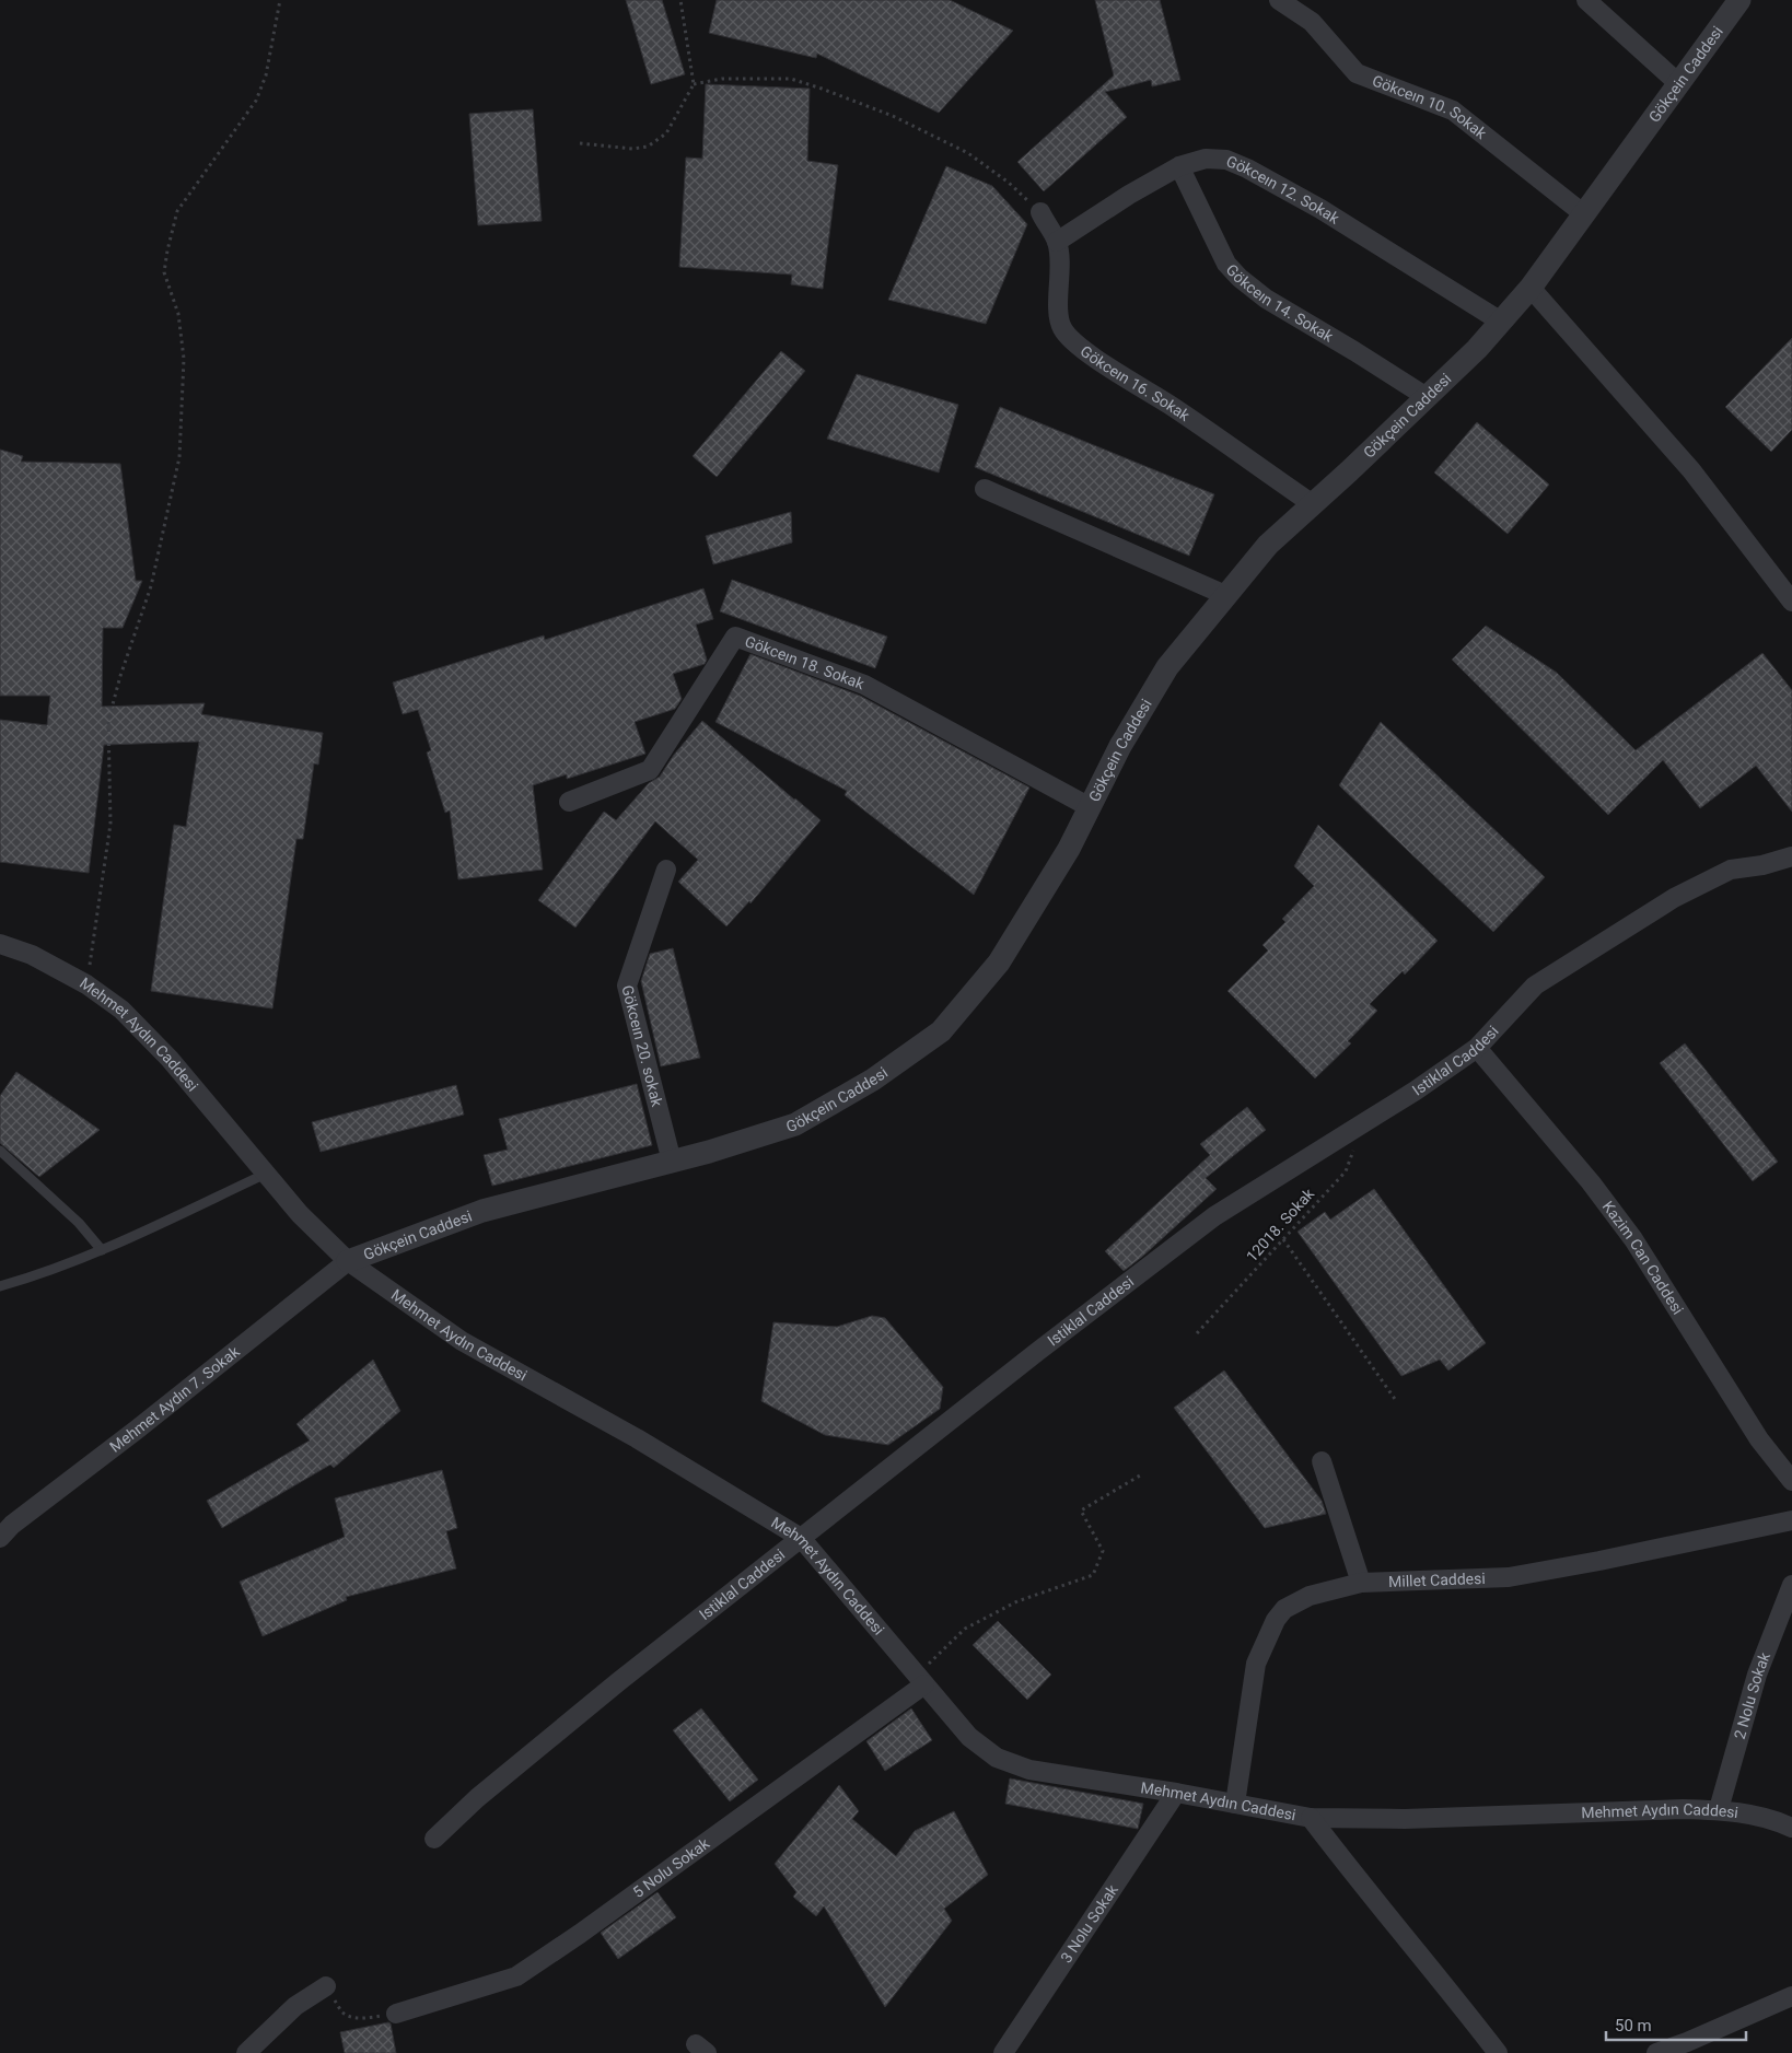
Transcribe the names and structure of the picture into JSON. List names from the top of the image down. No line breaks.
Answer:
{"streets":{"street":["Gökçein Caddesi","Gökceın 10. Sokak","Gökceın 12. Sokak","Gökceın 14. Sokak","Gökceın 16. Sokak","Gökceın 18. Sokak","Mehmet Aydın Caddesi","Gökceın 20. sokak","Istiklal Caddesi","Kazim Can Caddesi","Mehmet Aydın 7. Sokak","Millet Caddesi","2 Nolu Sokak","5 Nolu Sokak","3 Nolu Sokak"],"path":["12018. Sokak"]},"crossings":[["Gökçein Caddesi","Gökceın 10. Sokak"],["Gökçein Caddesi","Gökceın 12. Sokak"],["Gökçein Caddesi","Gökceın 14. Sokak"],["Gökçein Caddesi","Gökceın 16. Sokak"],["Gökçein Caddesi","Gökceın 18. Sokak"],["Gökçein Caddesi","Mehmet Aydın Caddesi"],["Gökçein Caddesi","Gökceın 20. sokak"],["Gökçein Caddesi","Mehmet Aydın 7. Sokak"],["Gökceın 12. Sokak","Gökceın 14. Sokak"],["Gökceın 12. Sokak","Gökceın 16. Sokak"],["Mehmet Aydın Caddesi","Istiklal Caddesi"],["Mehmet Aydın Caddesi","Mehmet Aydın 7. Sokak"],["Mehmet Aydın Caddesi","Millet Caddesi"],["Mehmet Aydın Caddesi","2 Nolu Sokak"],["Mehmet Aydın Caddesi","5 Nolu Sokak"],["Mehmet Aydın Caddesi","3 Nolu Sokak"],["Istiklal Caddesi","12018. Sokak"],["Istiklal Caddesi","Kazim Can Caddesi"]],"scale_bar":"50 m"}
